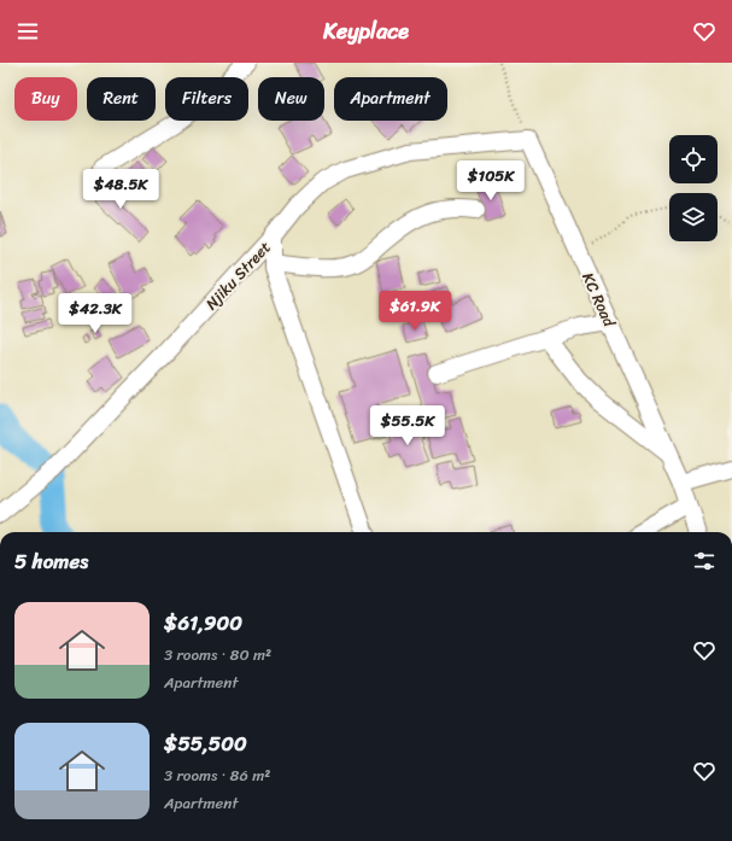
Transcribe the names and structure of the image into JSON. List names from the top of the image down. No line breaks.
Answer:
{"streets":{"street":["Njiku Street","KC Road"]},"crossings":[["Njiku Street","KC Road"]],"page":{"header":"Keyplace","chip":["Buy","Rent","Filters","New","Apartment"],"price":["$105K","$48.5K","$61.9K","$42.3K","$55.5K"],"heading":"5 homes","list":[{"name":"$61,900","note":"3 rooms · 80 m² · Apartment"},{"name":"$55,500","note":"3 rooms · 86 m² · Apartment"}]}}
